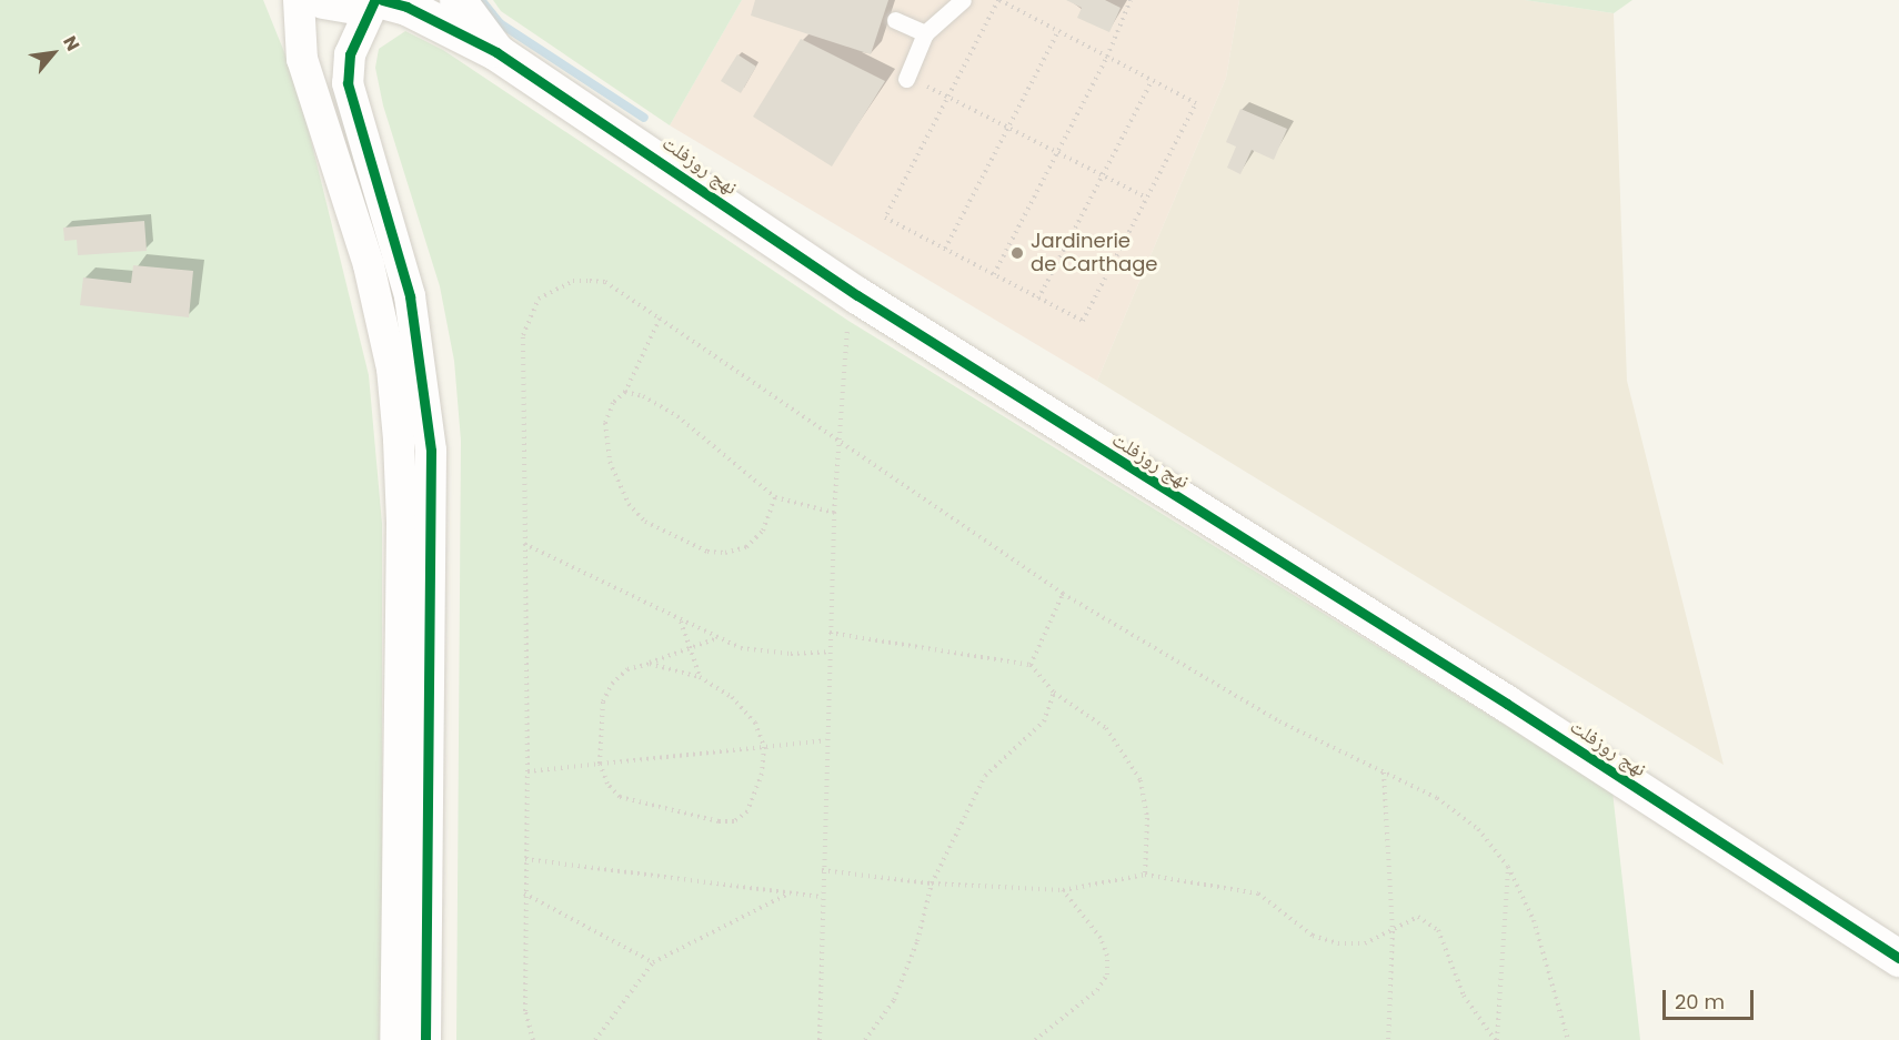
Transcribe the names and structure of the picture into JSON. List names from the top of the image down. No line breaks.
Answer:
{"streets":{"street":["نهج روزفلت"]},"places":["Jardinerie de Carthage"],"scale_bar":"20 m","north":"top right"}
